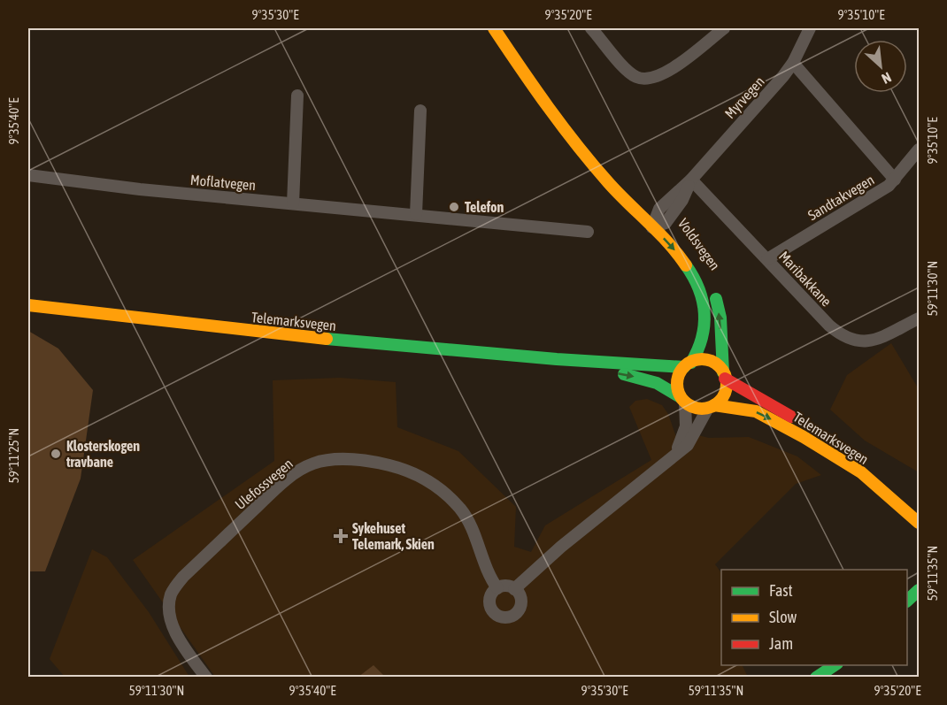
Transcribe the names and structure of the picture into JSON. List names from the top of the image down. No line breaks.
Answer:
{"streets":{"main road":["Voldsvegen","Telemarksvegen"],"street":["Myrvegen","Moflatvegen","Sandtakvegen","Maribakkane","Ulefossvegen"]},"crossings":[["Myrvegen","Voldsvegen"],["Myrvegen","Maribakkane"],["Sandtakvegen","Maribakkane"],["Voldsvegen","Telemarksvegen"]],"places":{"other":["Telefon","Klosterskogen travbane"],"health":["Sykehuset Telemark, Skien"]},"legend":["Fast","Slow","Jam"],"north":"bottom right","coordinates":["9°35'30\"E","9°35'20\"E","9°35'10\"E","9°35'40\"E","59°11'30\"N","59°11'25\"N","59°11'35\"N"]}
